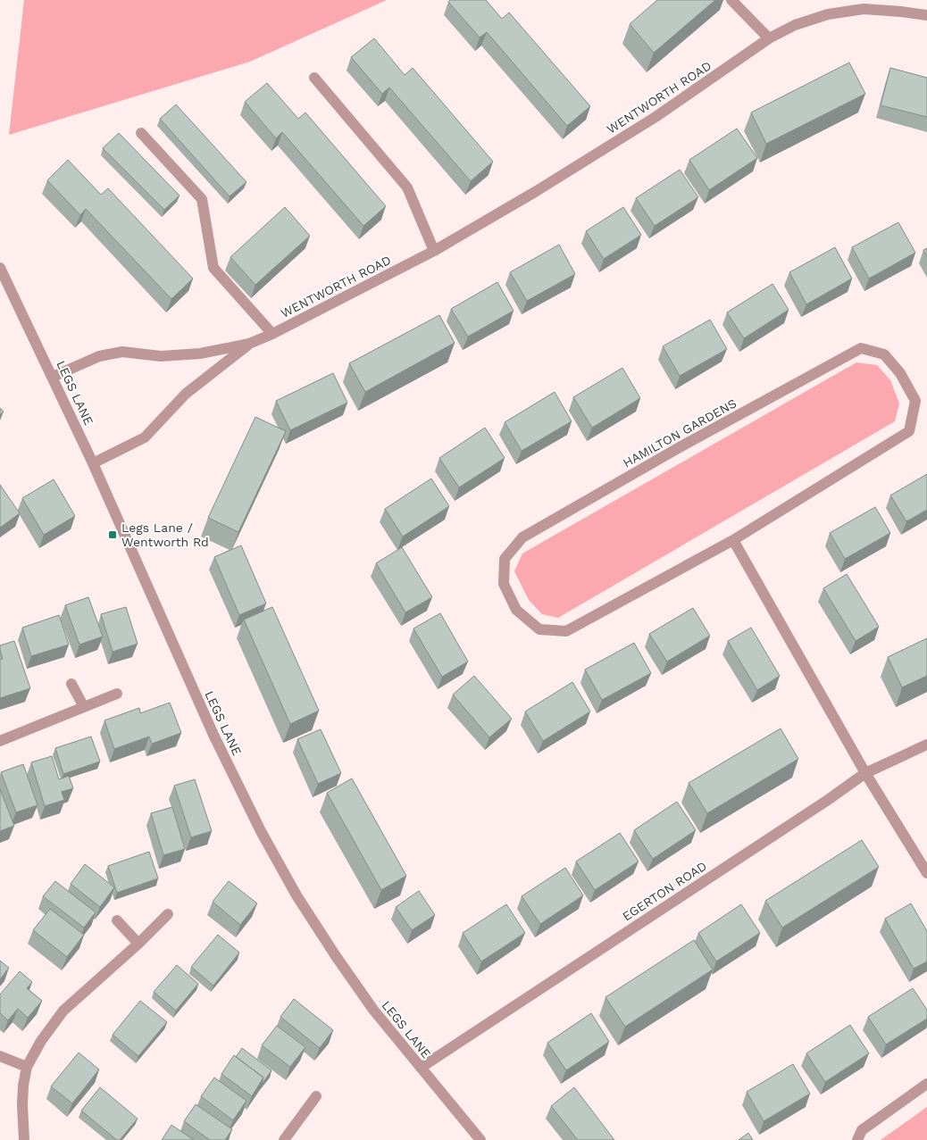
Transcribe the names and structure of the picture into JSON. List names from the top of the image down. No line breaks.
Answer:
{"streets":{"street":["WENTWORTH ROAD","LEGS LANE","HAMILTON GARDENS","EGERTON ROAD"]},"crossings":[["WENTWORTH ROAD","LEGS LANE"],["LEGS LANE","EGERTON ROAD"]],"places":{"transit":["Legs Lane / Wentworth Rd"]}}
